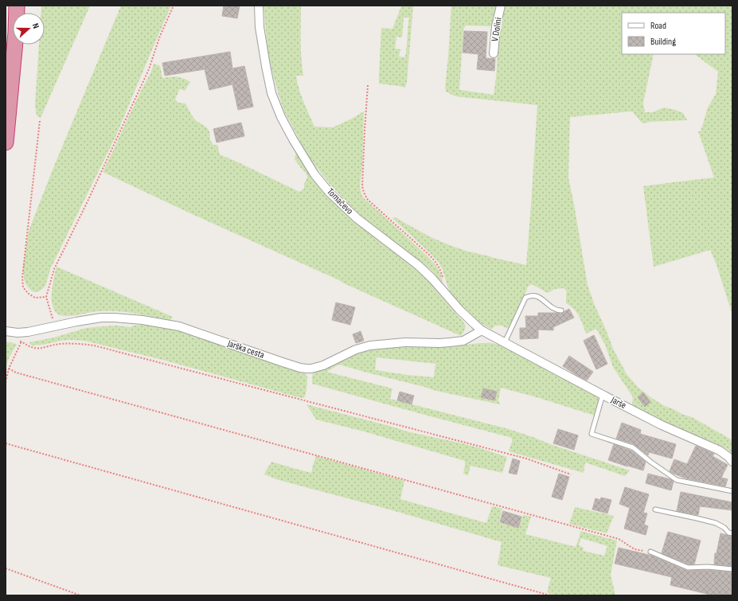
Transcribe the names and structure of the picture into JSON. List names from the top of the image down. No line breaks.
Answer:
{"streets":{"street":["V Dolini","Tomačevo","Jarška cesta","Jarše"]},"crossings":[["Tomačevo","Jarška cesta"],["Tomačevo","Jarše"]],"legend":["Road","Building"],"north":"right"}
